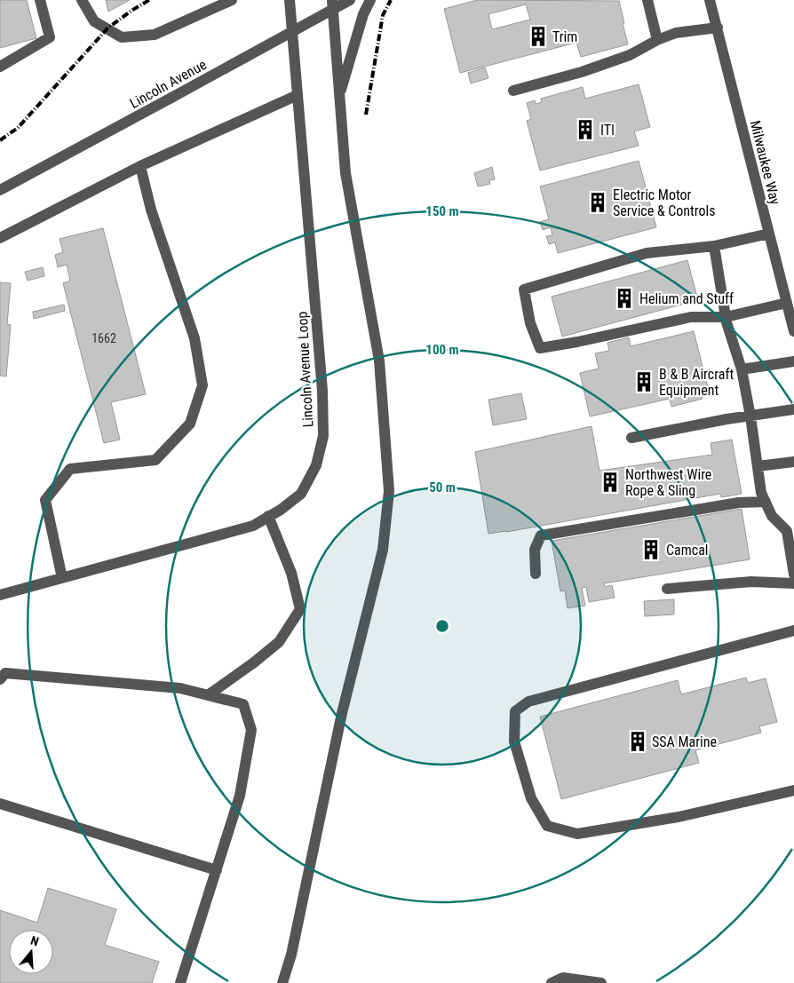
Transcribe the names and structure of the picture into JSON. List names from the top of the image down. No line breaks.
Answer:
{"streets":{"street":["Lincoln Avenue","Milwaukee Way","Lincoln Avenue Loop"]},"places":{"building":["Trim","ITI","Electric Motor Service & Controls","Helium and Stuff","B & B Aircraft Equipment","Northwest Wire Rope & Sling","Camcal","SSA Marine"]},"house_numbers":["1662"],"north":"top","rings":["150 m","100 m","50 m"]}
